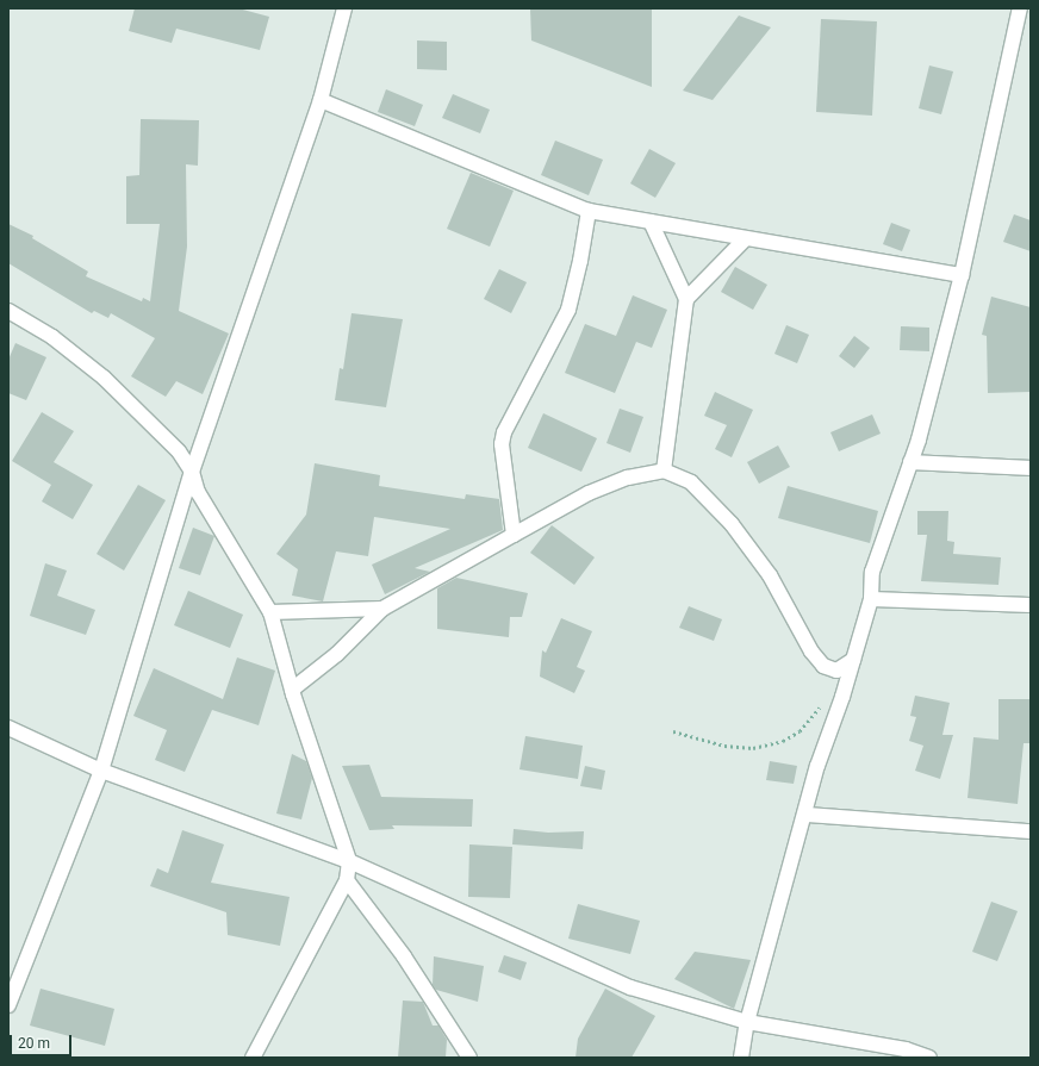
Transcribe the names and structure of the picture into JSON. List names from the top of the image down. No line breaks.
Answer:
{"scale_bar":"20 m"}
